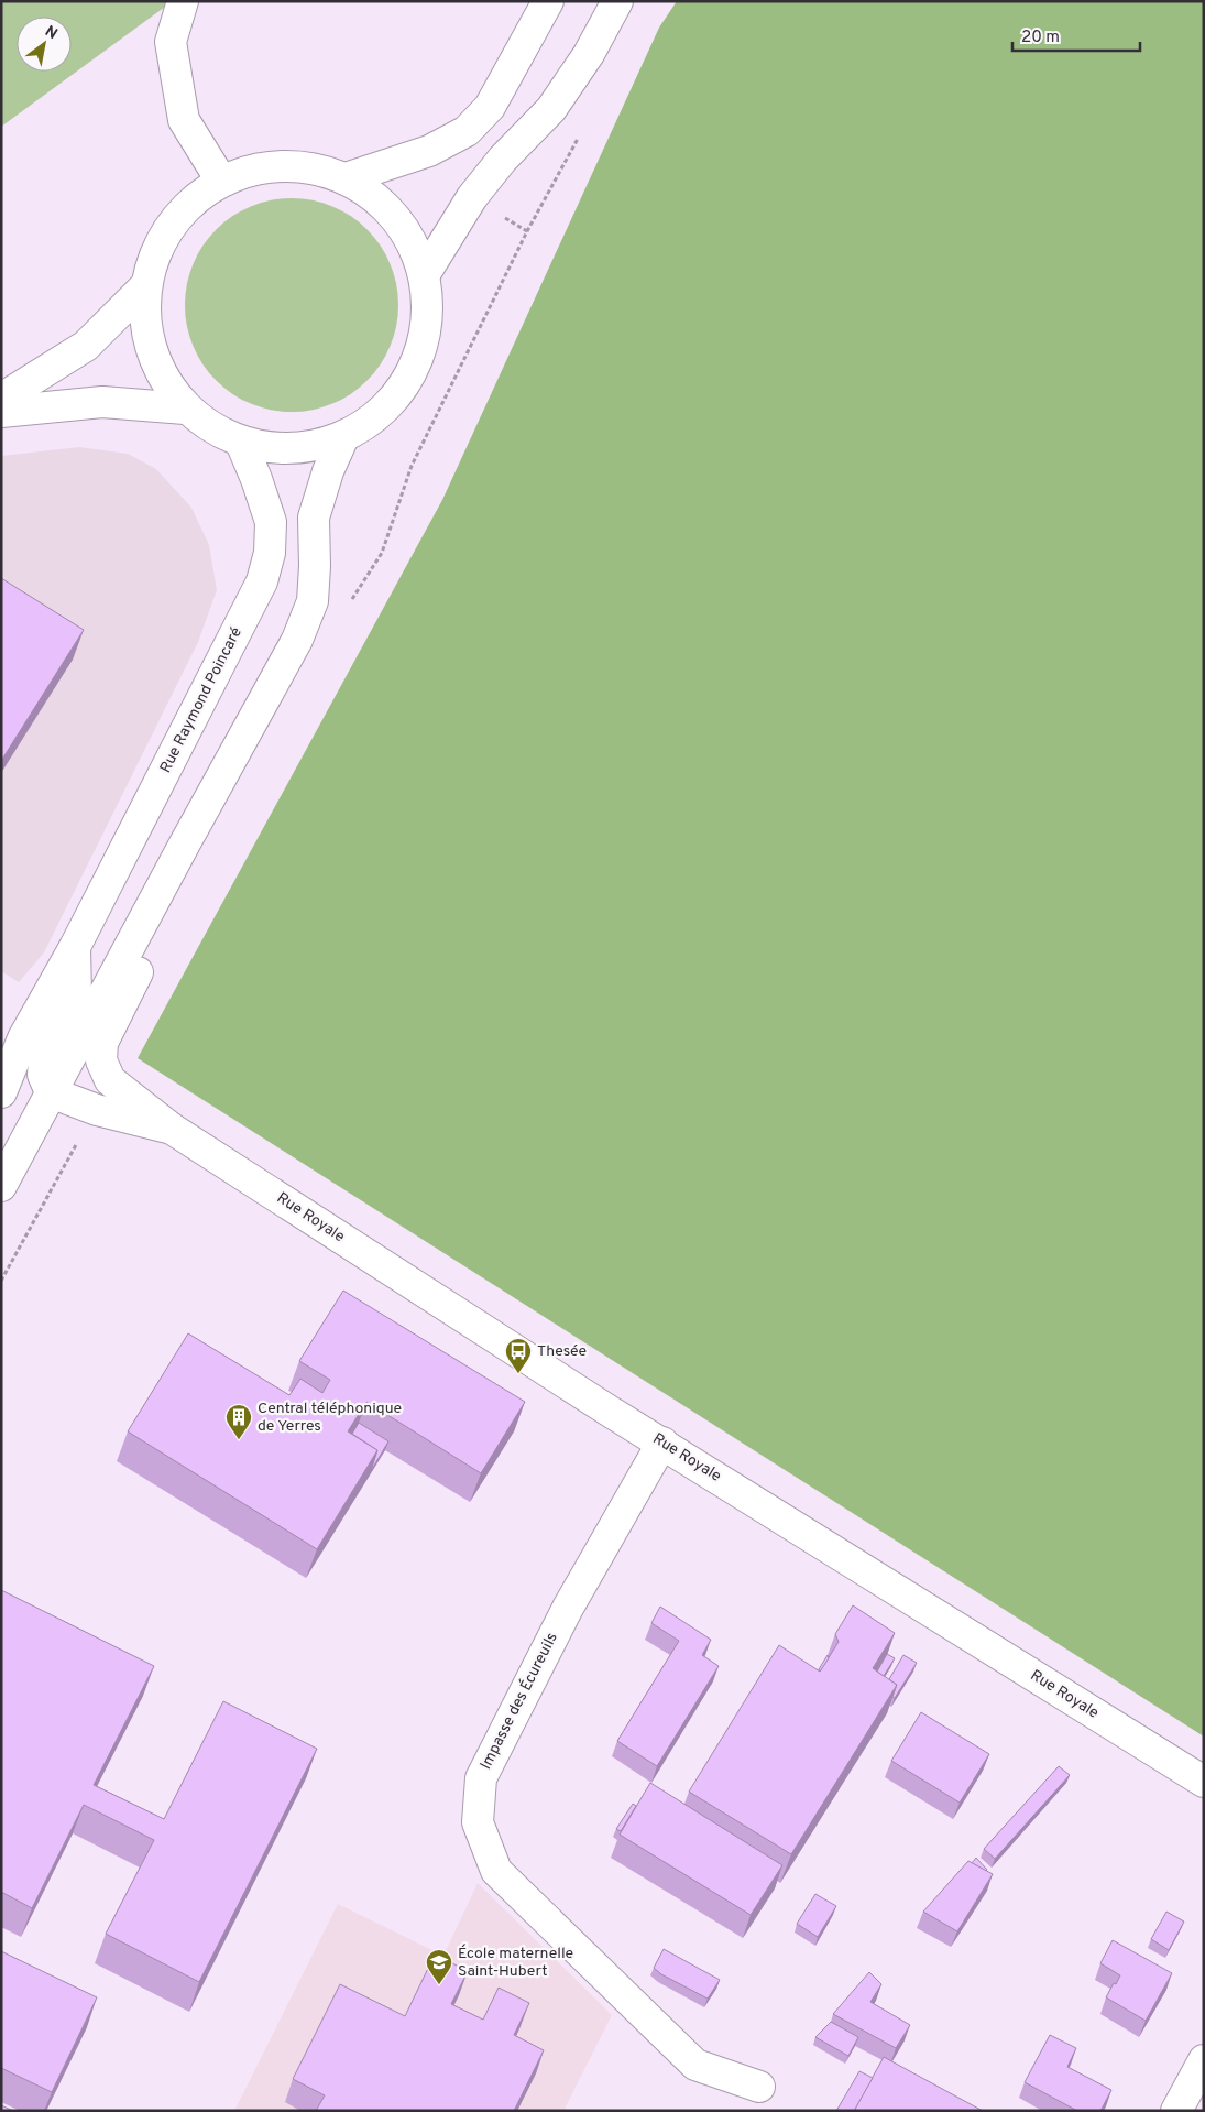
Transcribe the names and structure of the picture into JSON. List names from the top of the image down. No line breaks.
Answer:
{"streets":{"main road":["Rue Raymond Poincaré","Rue Royale","Impasse des Écureuils"]},"crossings":[["Rue Royale","Impasse des Écureuils"]],"places":{"bus stop":["Thesée"],"building":["Central téléphonique de Yerres"],"school or university":["École maternelle Saint-Hubert"]},"scale_bar":"20 m","north":"top right"}
